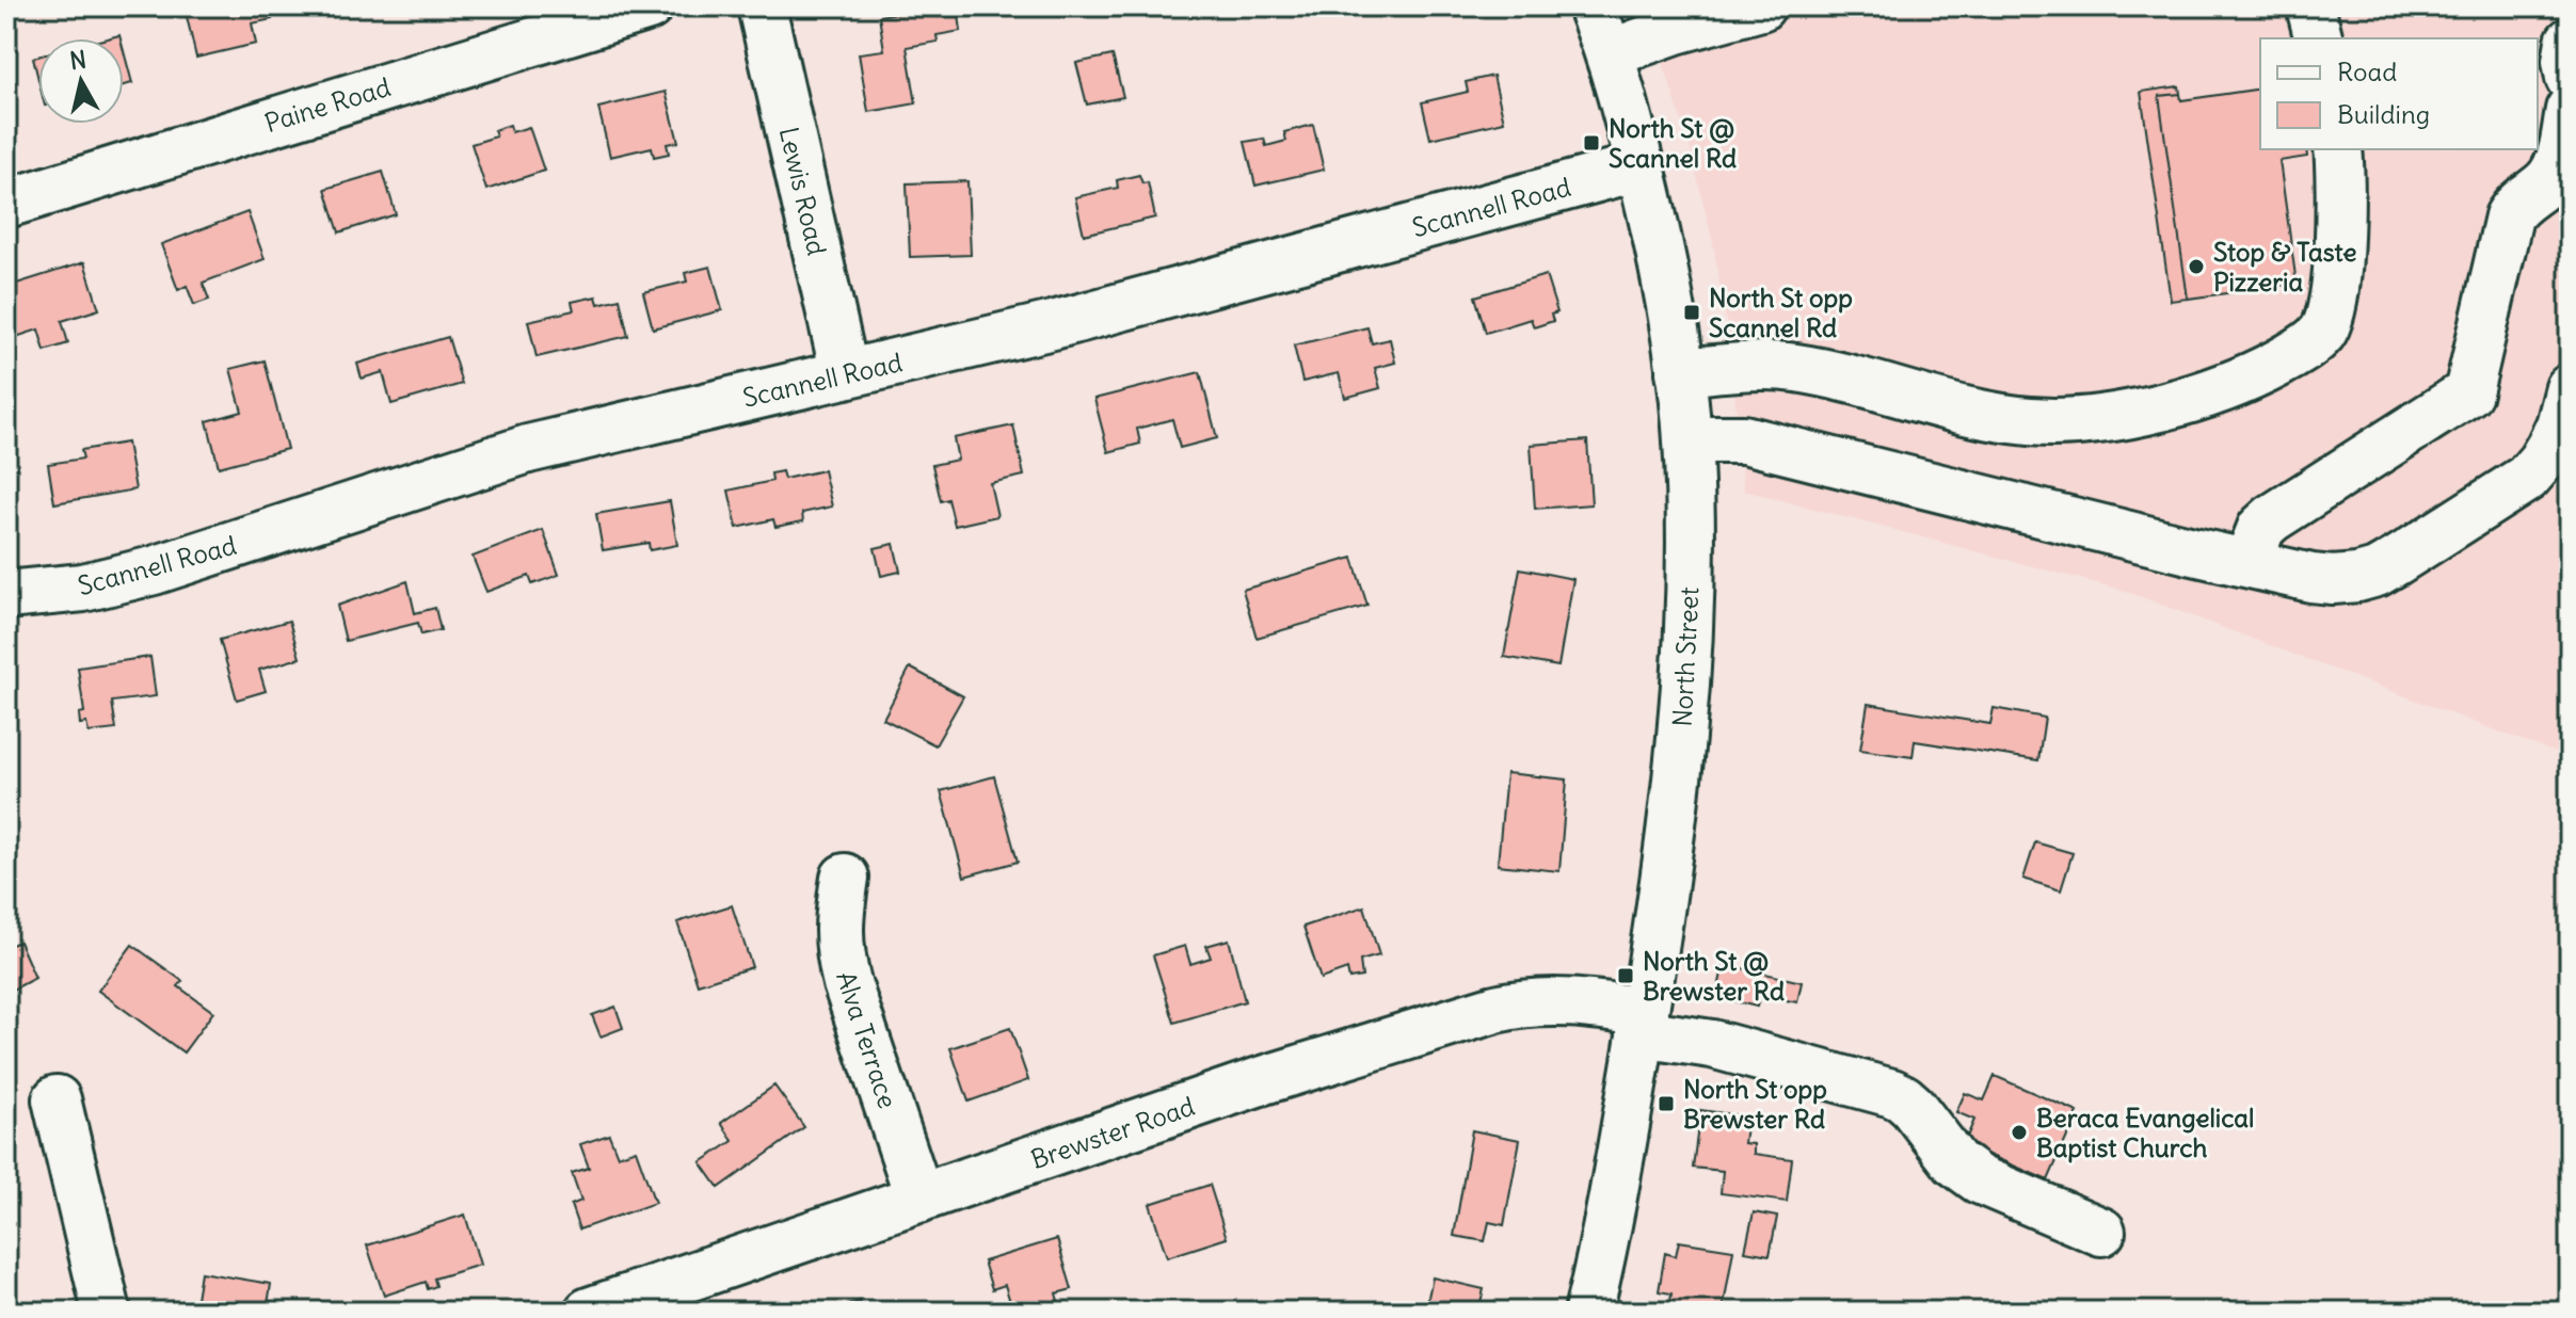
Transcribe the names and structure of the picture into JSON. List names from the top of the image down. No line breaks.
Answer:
{"streets":{"street":["Paine Road","Lewis Road","Scannell Road","North Street","Alva Terrace","Brewster Road"]},"crossings":[["Lewis Road","Scannell Road"],["Scannell Road","North Street"],["North Street","Brewster Road"],["Alva Terrace","Brewster Road"]],"places":{"transit":["North St @ Scannel Rd","North St opp Scannel Rd","North St @ Brewster Rd","North St opp Brewster Rd"],"other":["Stop & Taste Pizzeria","Beraca Evangelical Baptist Church"]},"legend":["Road","Building"],"north":"top"}
